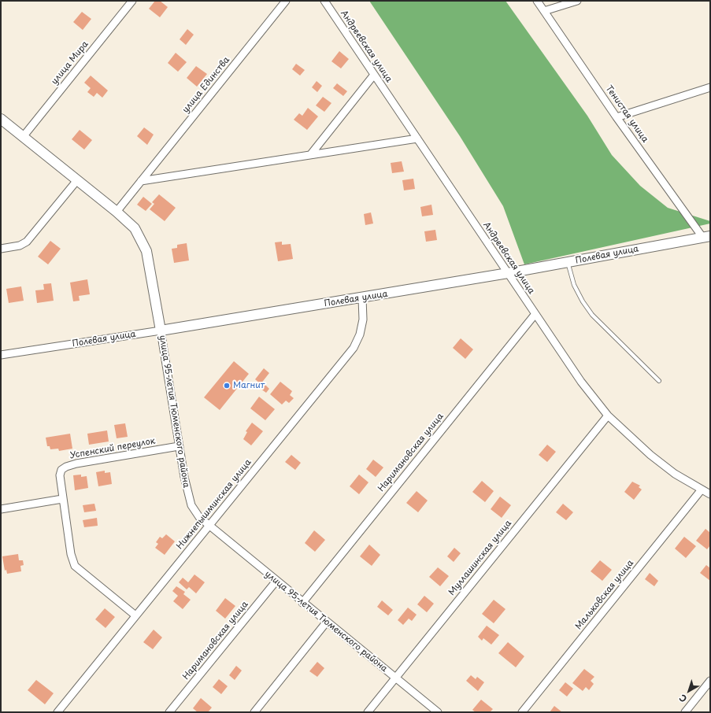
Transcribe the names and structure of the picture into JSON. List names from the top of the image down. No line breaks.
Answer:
{"streets":{"street":["Андреевская улица","улица Мира","улица Единства","Тенистая улица","Полевая улица","улица 95-летия Тюменского района","Успенский переулок","Наримановская улица","Нижнепышминская улица","Муллашинская улица","Мальковская улица"]},"crossings":[["Андреевская улица","Полевая улица"],["Андреевская улица","Наримановская улица"],["Андреевская улица","Муллашинская улица"],["Андреевская улица","Мальковская улица"],["улица Мира","улица 95-летия Тюменского района"],["улица Единства","улица 95-летия Тюменского района"],["Тенистая улица","Полевая улица"],["Полевая улица","улица 95-летия Тюменского района"],["Полевая улица","Нижнепышминская улица"],["улица 95-летия Тюменского района","Успенский переулок"],["улица 95-летия Тюменского района","Наримановская улица"],["улица 95-летия Тюменского района","Нижнепышминская улица"],["улица 95-летия Тюменского района","Муллашинская улица"],["Успенский переулок","Нижнепышминская улица"]],"places":["Магнит"],"north":"bottom left"}
